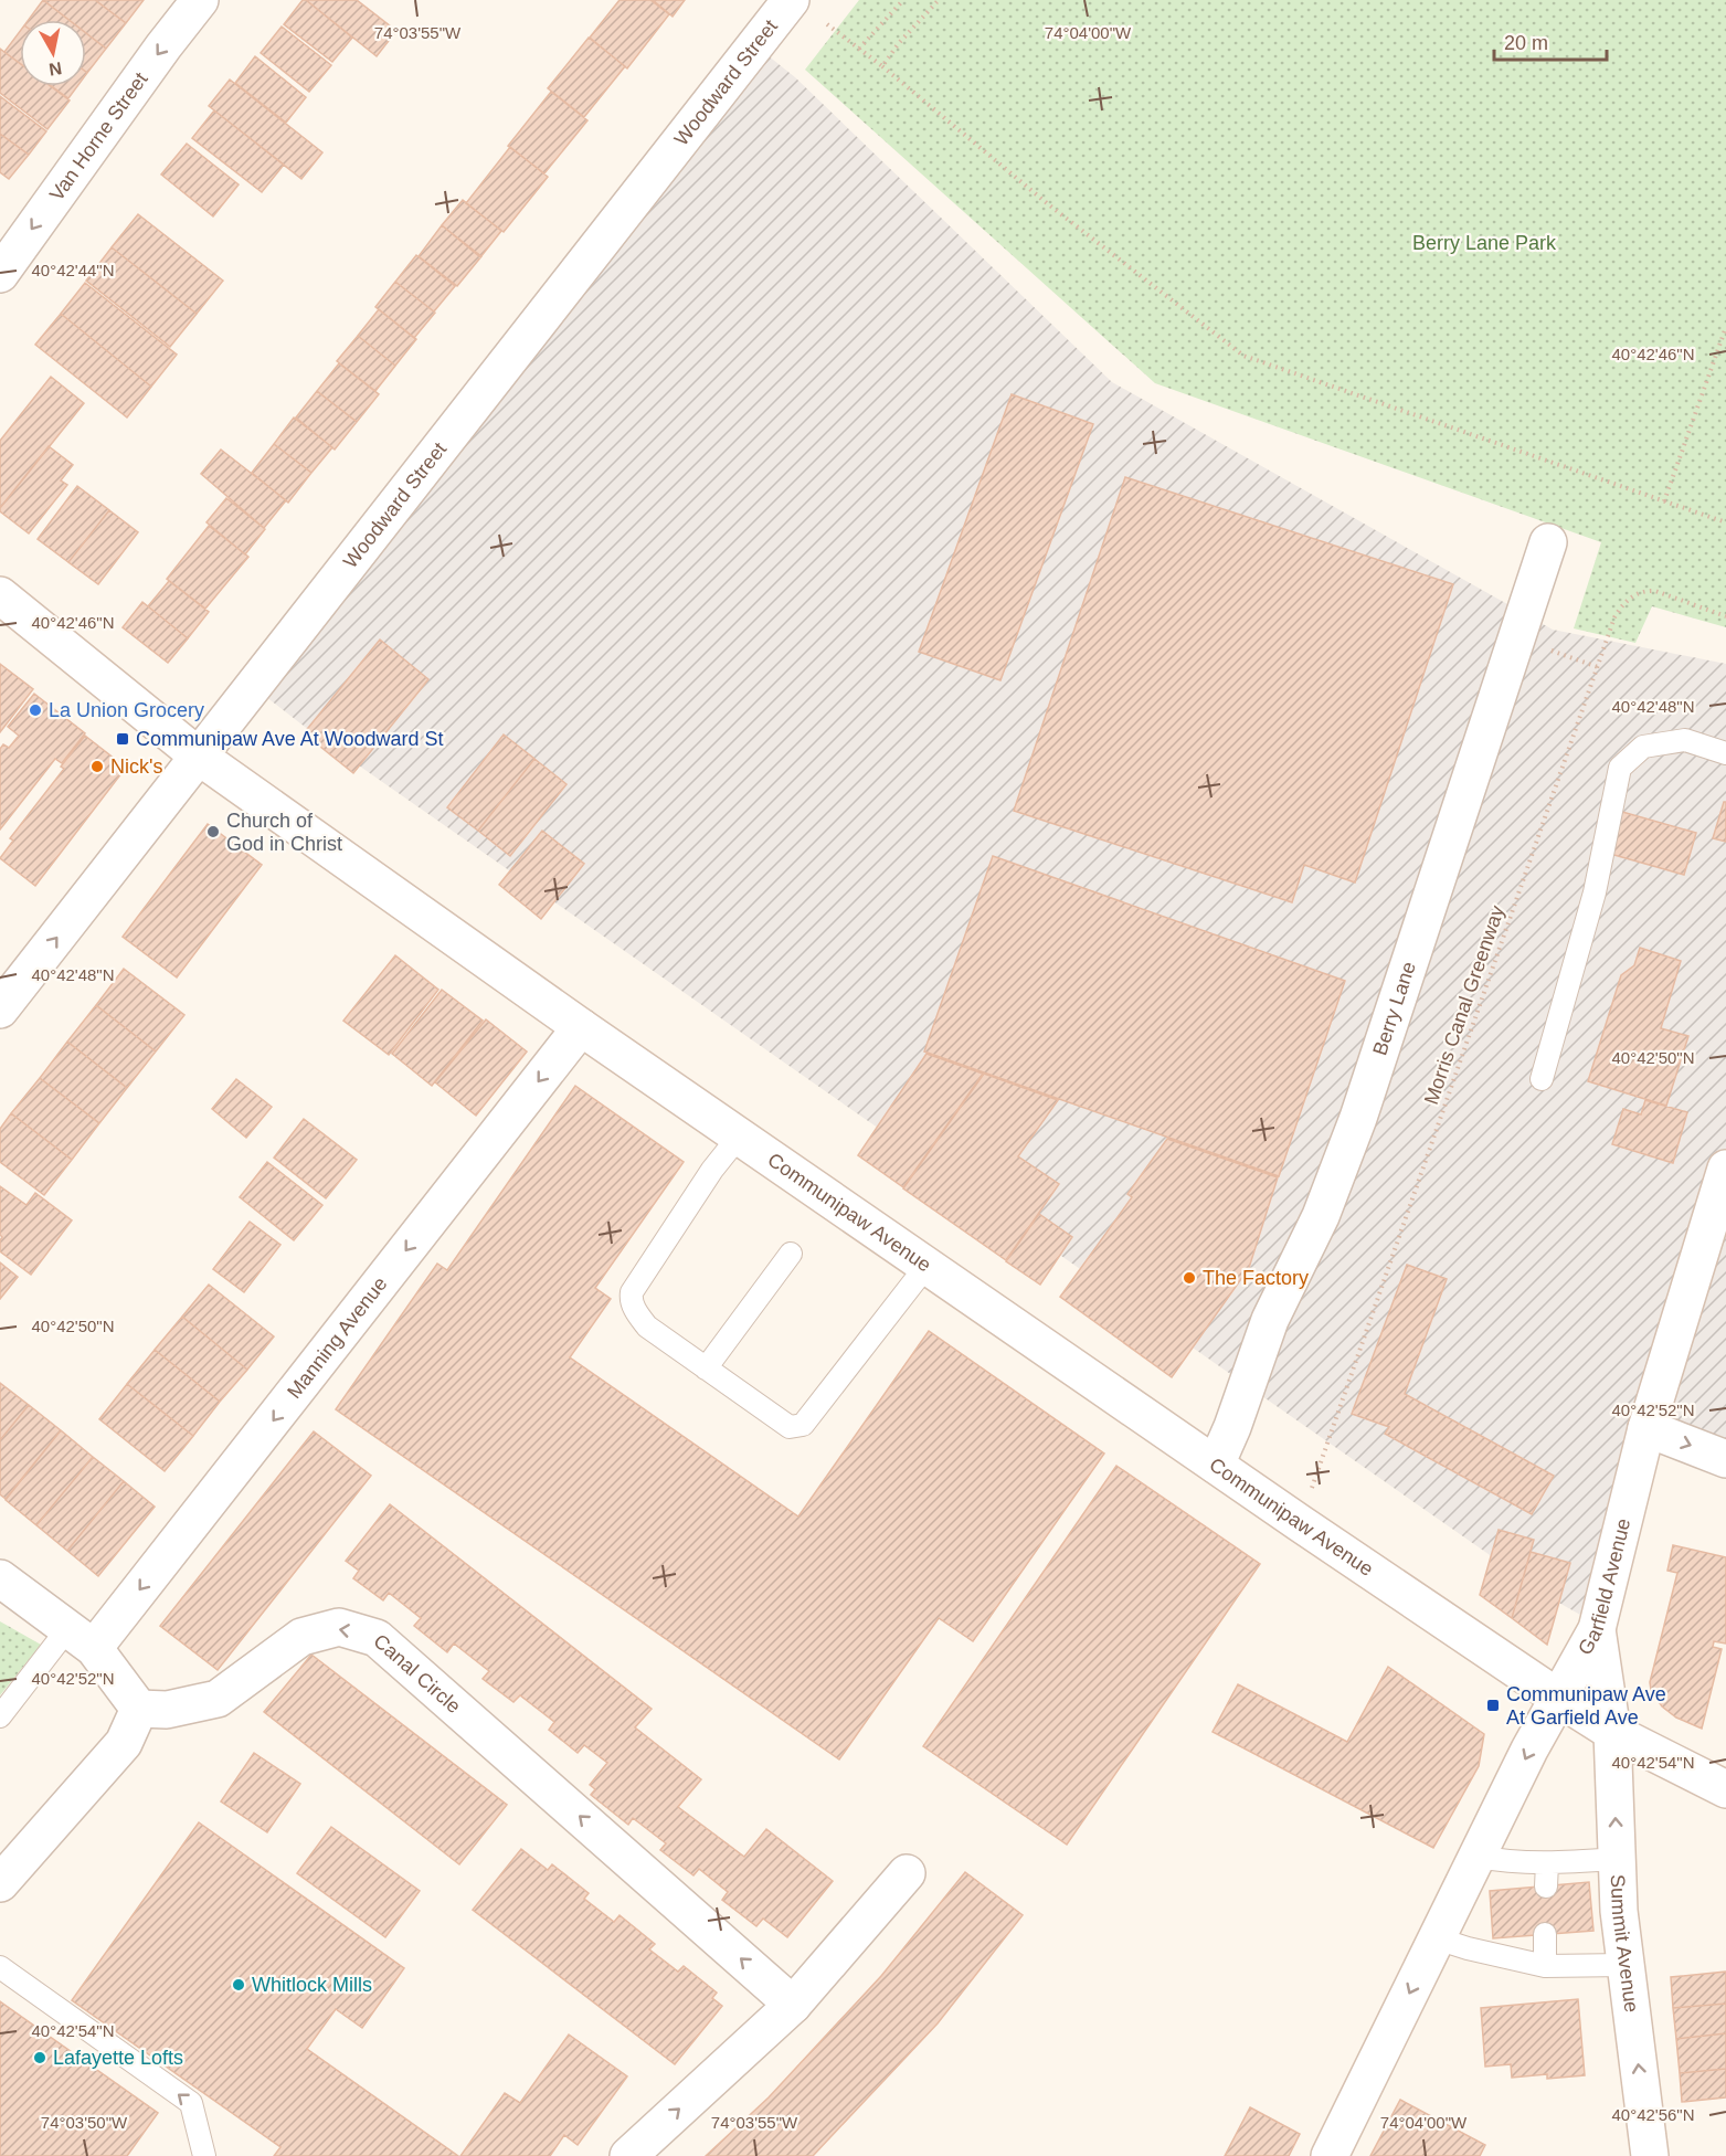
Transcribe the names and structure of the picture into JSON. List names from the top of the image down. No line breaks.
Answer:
{"streets":{"street":["Woodward Street","Van Horne Street","Berry Lane","Communipaw Avenue","Manning Avenue","Garfield Avenue","Canal Circle","Summit Avenue"],"path":["Morris Canal Greenway"]},"crossings":[["Woodward Street","Communipaw Avenue"],["Morris Canal Greenway","Communipaw Avenue"],["Berry Lane","Communipaw Avenue"],["Communipaw Avenue","Manning Avenue"],["Communipaw Avenue","Garfield Avenue"],["Communipaw Avenue","Summit Avenue"],["Garfield Avenue","Summit Avenue"]],"one_way":["Van Horne Street","Manning Avenue","Garfield Avenue","Canal Circle","Summit Avenue"],"parks":["Berry Lane Park"],"places":{"other":["La Union Grocery","Nick's","Church of God in Christ","The Factory","Whitlock Mills","Lafayette Lofts"],"transit":["Communipaw Ave At Woodward St","Communipaw Ave At Garfield Ave"]},"scale_bar":"20 m","north":"bottom","coordinates":["74°03'55\"W","74°04'00\"W","40°42'44\"N","40°42'46\"N","40°42'48\"N","40°42'50\"N","40°42'52\"N","40°42'54\"N","40°42'56\"N","74°03'50\"W"]}
